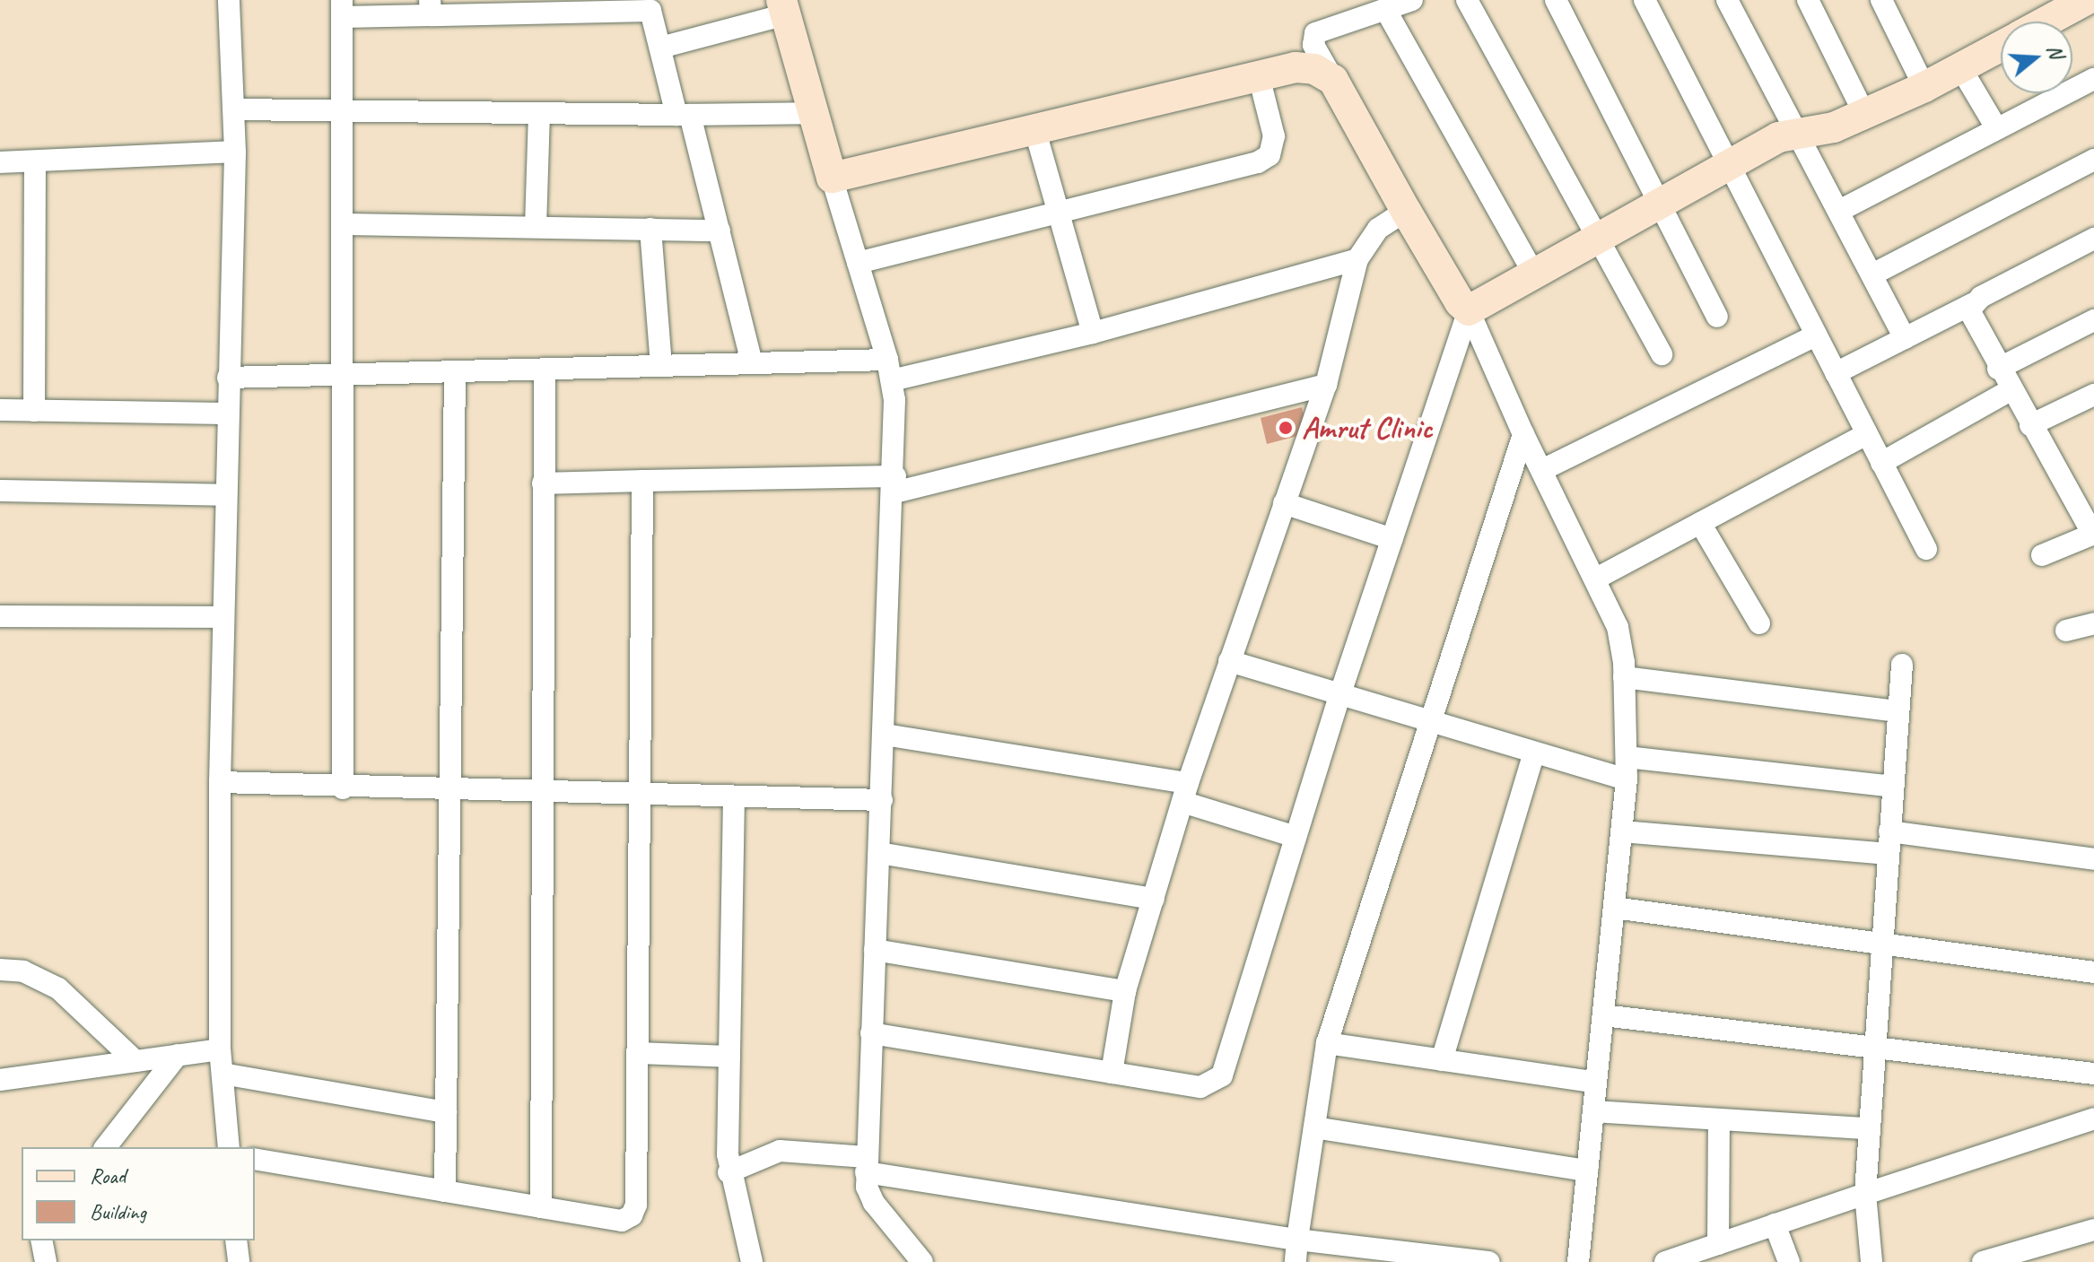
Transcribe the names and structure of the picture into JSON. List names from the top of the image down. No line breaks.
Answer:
{"places":["Amrut Clinic"],"legend":["Road","Building"],"north":"right"}
